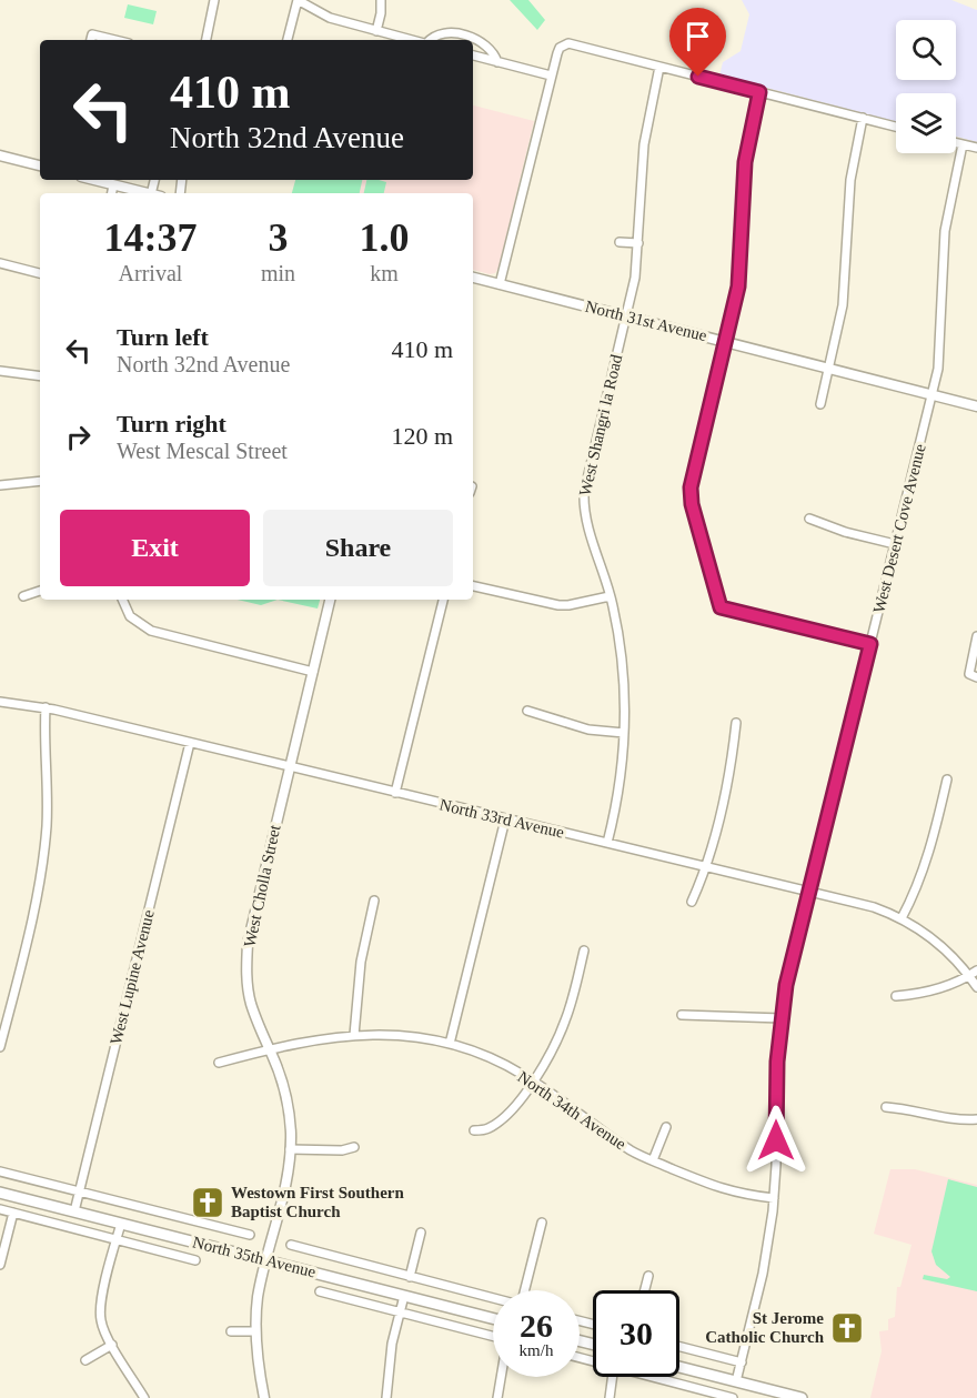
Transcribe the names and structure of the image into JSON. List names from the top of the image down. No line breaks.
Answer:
{"streets":{"main road":["North 35th Avenue"],"street":["North 31st Avenue","West Shangri la Road","West Desert Cove Avenue","North 33rd Avenue","West Cholla Street","West Lupine Avenue","North 34th Avenue"]},"crossings":[["North 31st Avenue","West Shangri la Road"],["North 31st Avenue","West Desert Cove Avenue"],["West Shangri la Road","North 33rd Avenue"],["West Desert Cove Avenue","North 33rd Avenue"],["West Desert Cove Avenue","North 34th Avenue"],["North 33rd Avenue","West Cholla Street"],["North 33rd Avenue","West Lupine Avenue"],["West Cholla Street","North 34th Avenue"],["West Cholla Street","North 35th Avenue"],["West Lupine Avenue","North 35th Avenue"]],"places":{"church":["Westown First Southern Baptist Church","St Jerome Catholic Church"]},"page":{"turn":["410 m","North 32nd Avenue"],"eta":["14:37","Arrival","3","min","1.0","km"],"list":[{"name":"Turn left","note":"North 32nd Avenue","value":"410 m"},{"name":"Turn right","note":"West Mescal Street","value":"120 m"}],"buttons":["Exit","Share"],"speed":"26 km/h","limit":"30"}}
